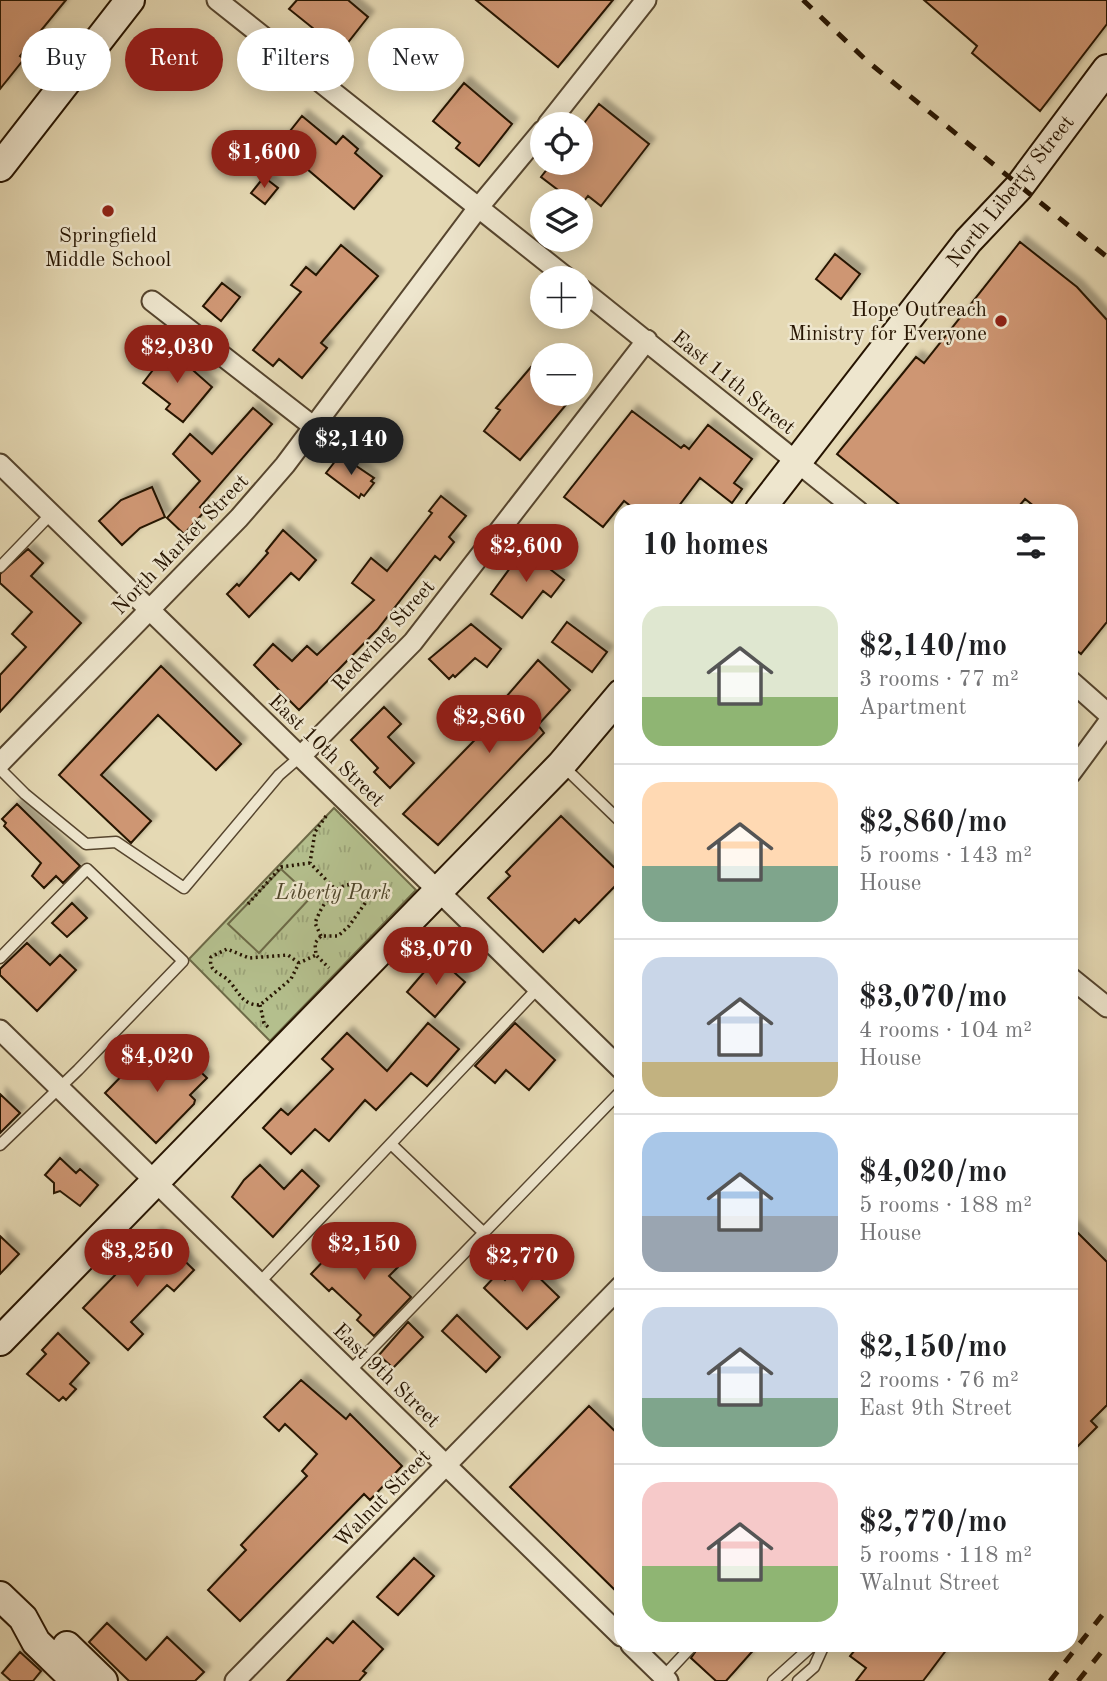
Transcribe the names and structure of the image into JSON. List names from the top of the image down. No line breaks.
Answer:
{"streets":{"street":["North Liberty Street","East 11th Street","North Market Street","Redwing Street","East 10th Street","East 9th Street","Walnut Street"]},"crossings":[["North Liberty Street","East 11th Street"],["East 11th Street","Redwing Street"],["North Market Street","East 10th Street"],["Redwing Street","East 10th Street"],["East 9th Street","Walnut Street"]],"parks":["Liberty Park"],"places":["Springfield Middle School","Hope Outreach Ministry for Everyone"],"page":{"chip":["Buy","Rent","Filters","New"],"map_buttons":["+","−"],"price":["$1,600","$2,030","$2,140","$2,600","$2,860","$3,070","$4,020","$2,150","$3,250","$2,770"],"heading":"10 homes","list":[{"name":"$2,140/mo","note":"3 rooms · 77 m² · Apartment"},{"name":"$2,860/mo","note":"5 rooms · 143 m² · House"},{"name":"$3,070/mo","note":"4 rooms · 104 m² · House"},{"name":"$4,020/mo","note":"5 rooms · 188 m² · House"},{"name":"$2,150/mo","note":"2 rooms · 76 m² · East 9th Street"},{"name":"$2,770/mo","note":"5 rooms · 118 m² · Walnut Street"}]}}
